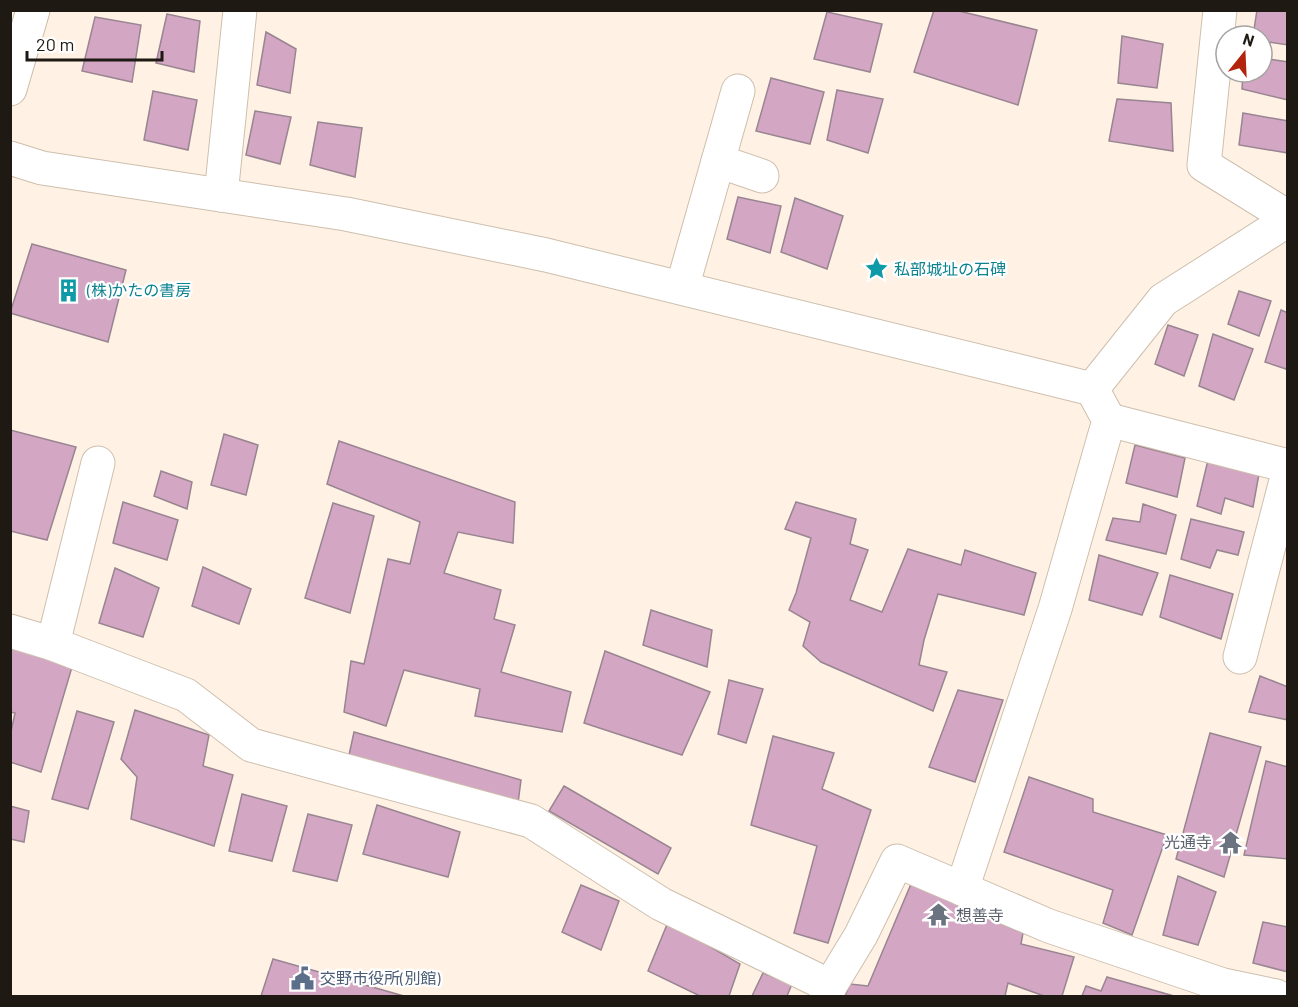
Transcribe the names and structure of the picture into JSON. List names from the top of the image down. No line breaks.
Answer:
{"places":{"place":["私部城址の石碑"],"building":["(株)かたの書房"],"temple":["光通寺","想善寺"],"public building":["交野市役所(別館)"]},"scale_bar":"20 m","north":"top"}
